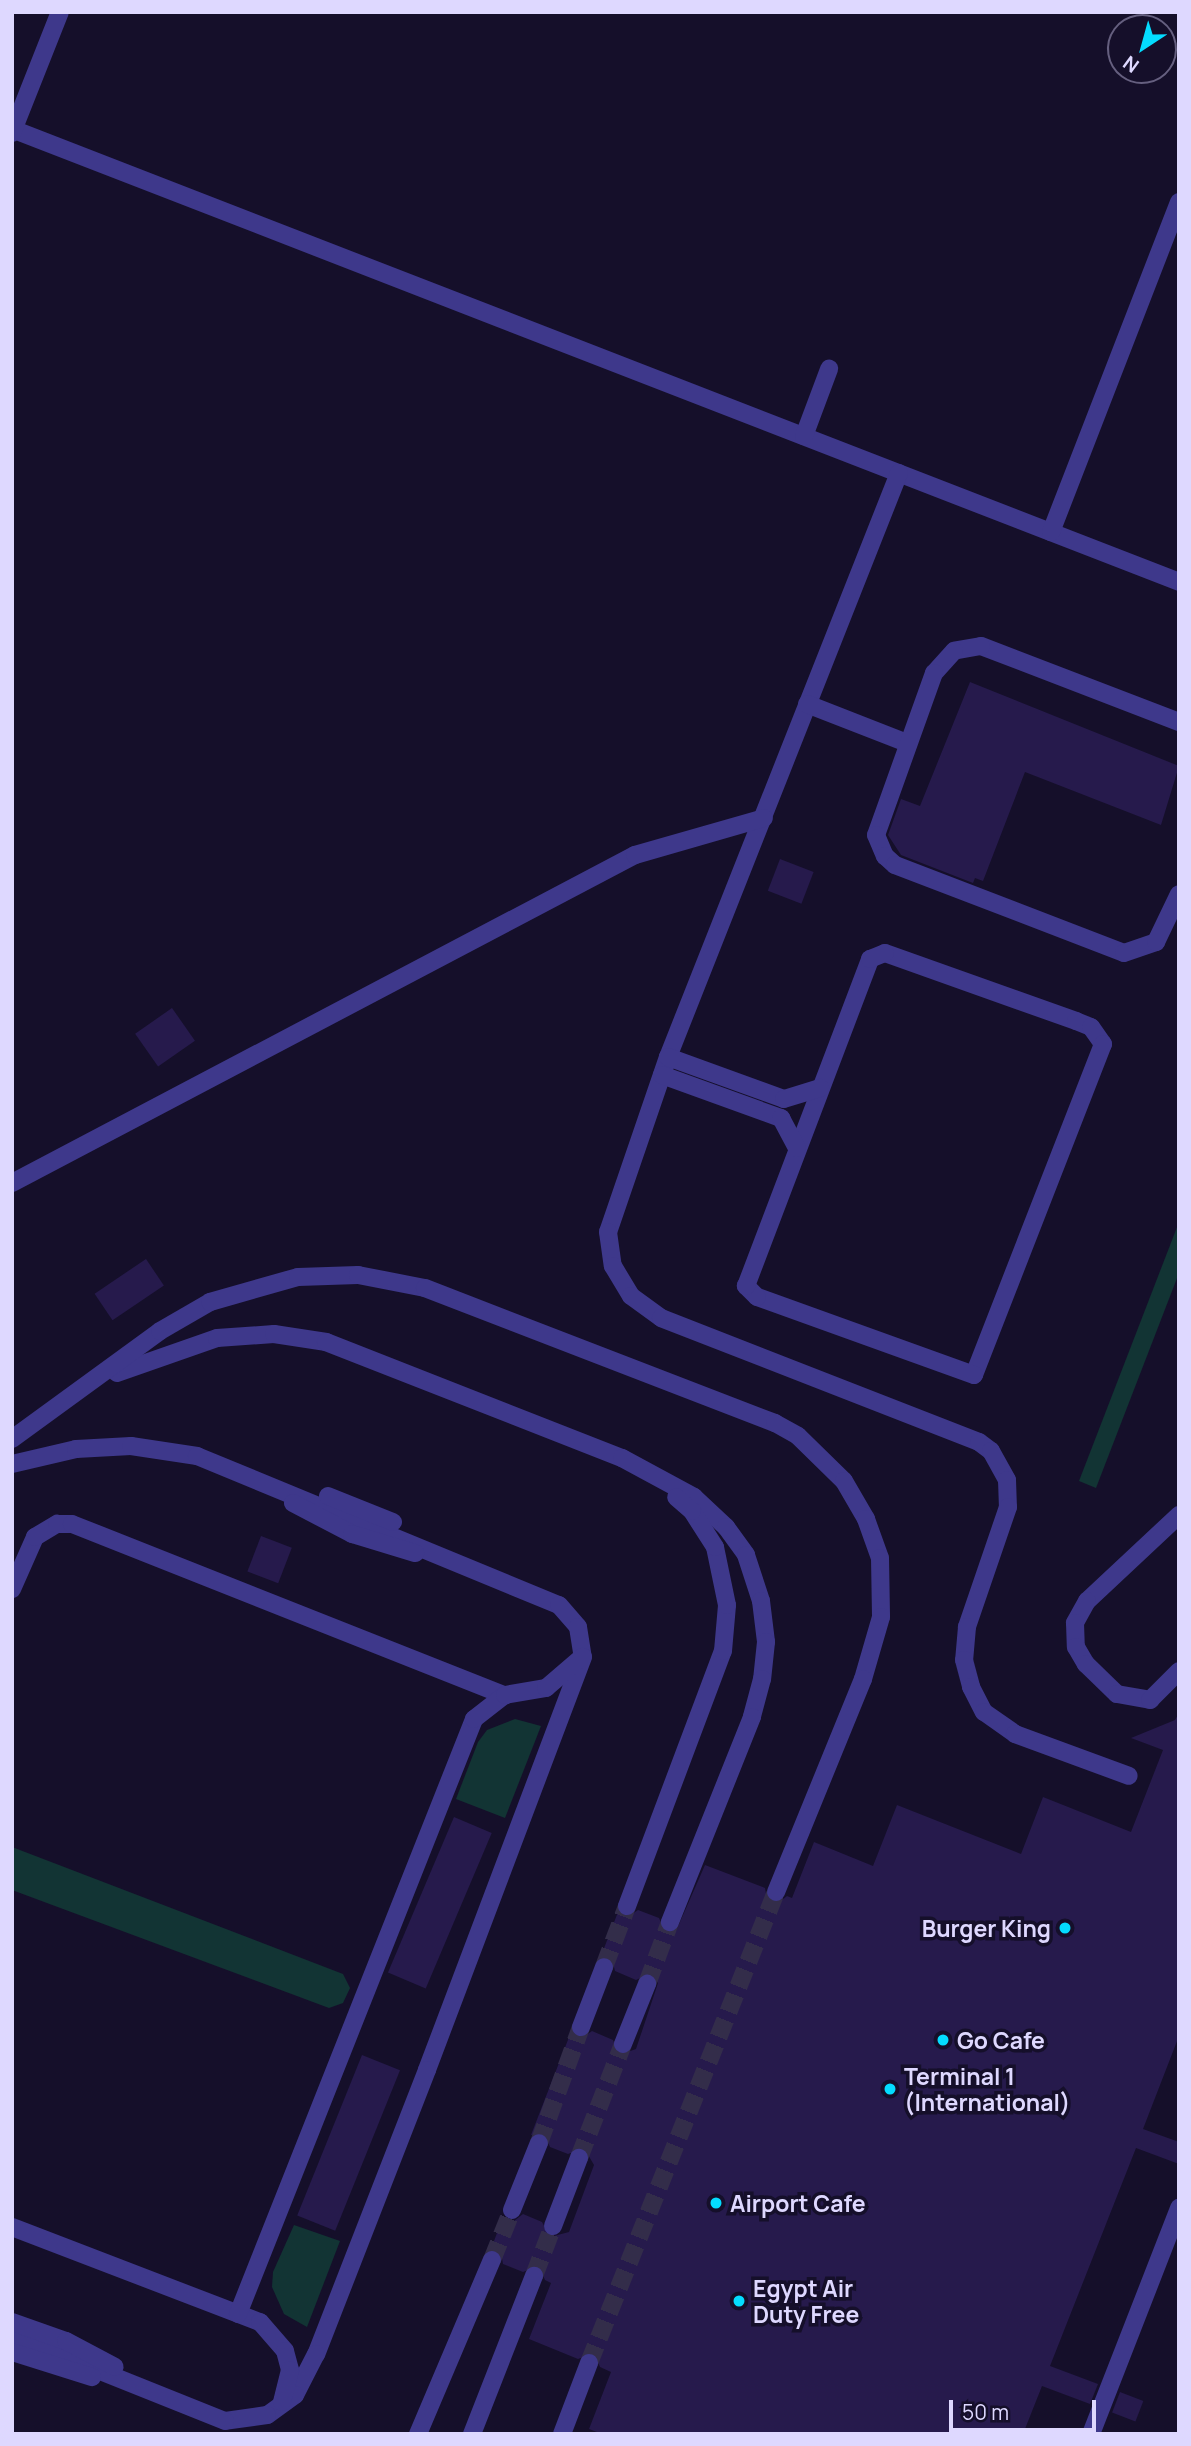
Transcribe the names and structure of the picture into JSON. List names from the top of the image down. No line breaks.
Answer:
{"places":["Burger King","Go Cafe","Terminal 1 (International)","Airport Cafe","Egypt Air Duty Free"],"scale_bar":"50 m","north":"bottom left"}
